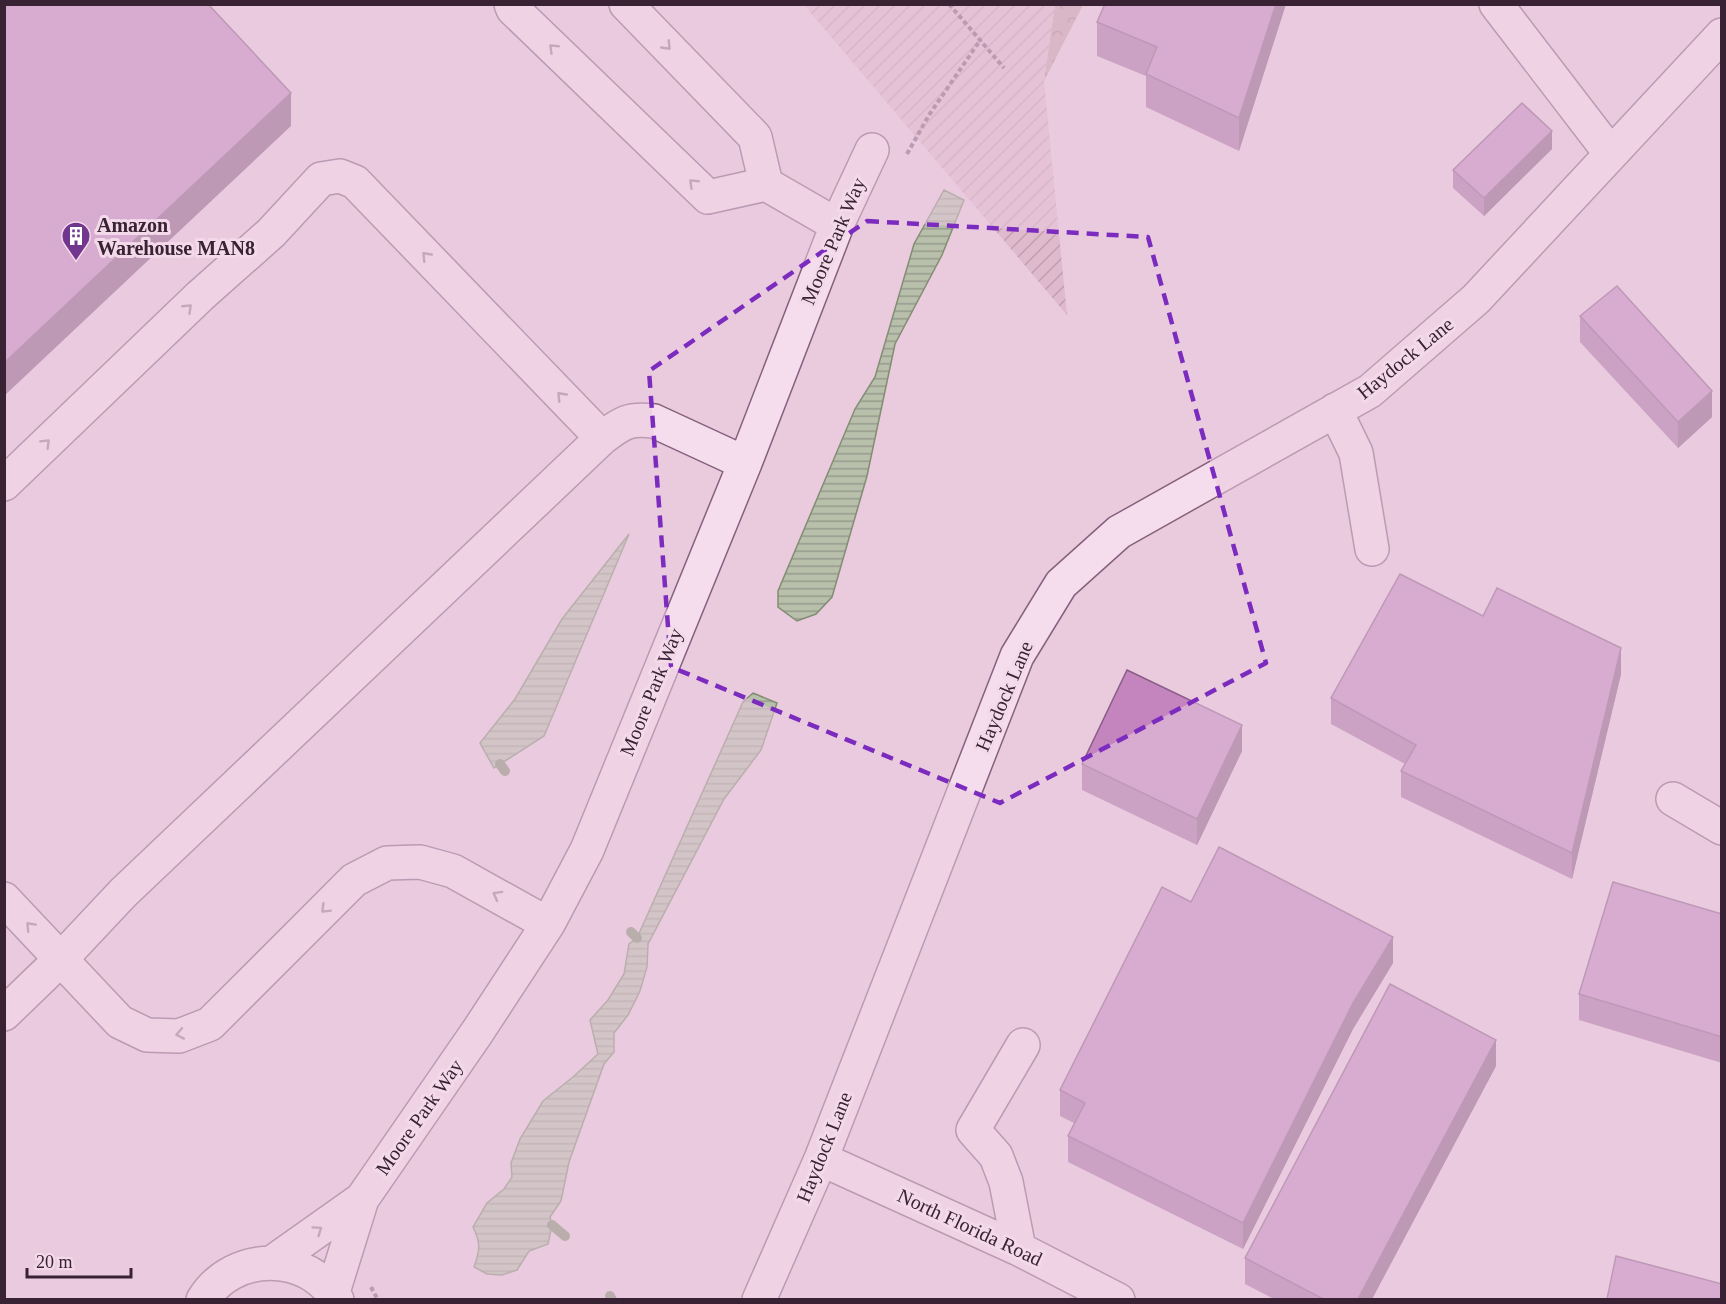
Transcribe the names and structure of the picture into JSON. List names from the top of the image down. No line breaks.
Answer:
{"streets":{"street":["Moore Park Way","Haydock Lane","North Florida Road"]},"crossings":[["Haydock Lane","North Florida Road"]],"places":{"building":["Amazon Warehouse MAN8"]},"scale_bar":"20 m"}
